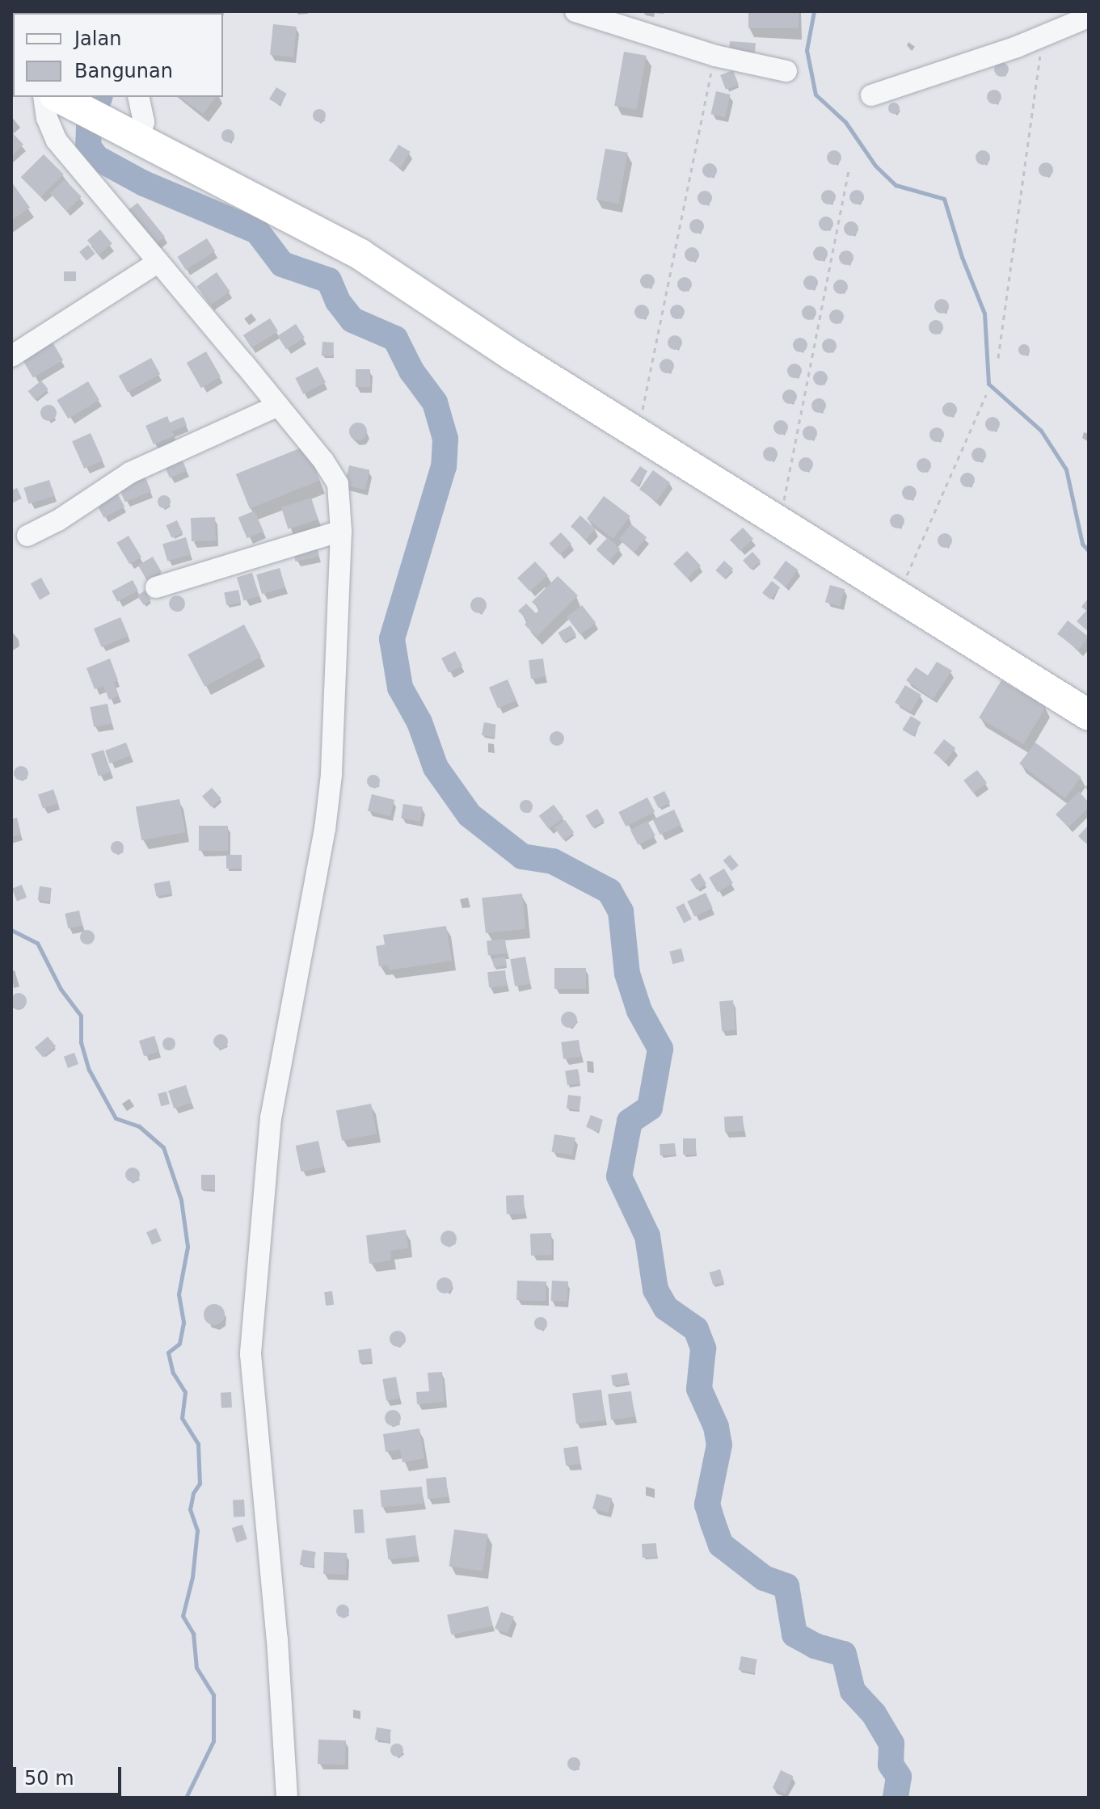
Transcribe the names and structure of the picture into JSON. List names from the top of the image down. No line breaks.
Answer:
{"legend":["Jalan","Bangunan"],"scale_bar":"50 m"}
